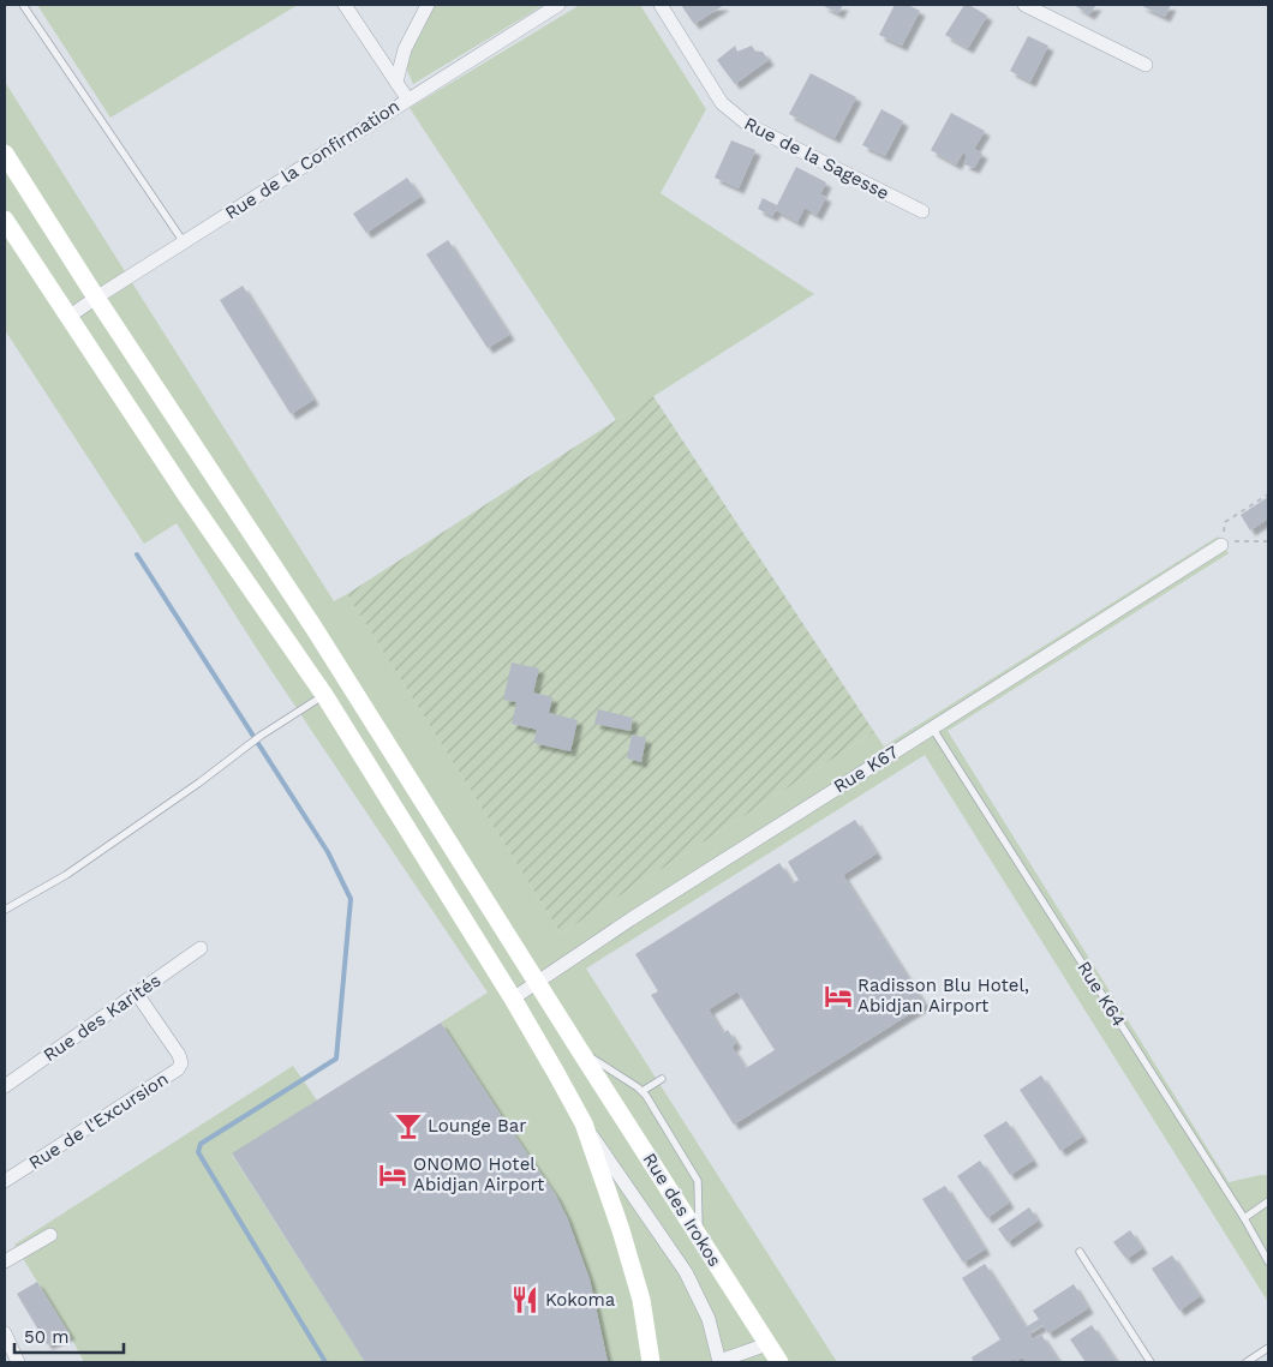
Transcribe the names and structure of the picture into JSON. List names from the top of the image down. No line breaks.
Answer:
{"streets":{"main road":["Rue des Irokos"],"street":["Rue de la Sagesse","Rue de la Confirmation","Rue K67","Rue des Karités","Rue de l'Excursion"],"lane":["Rue K64"]},"crossings":[["Rue de la Confirmation","Rue des Irokos"],["Rue K67","Rue K64"],["Rue K67","Rue des Irokos"],["Rue des Karités","Rue de l'Excursion"]],"places":{"hotel":["Radisson Blu Hotel, Abidjan Airport","ONOMO Hotel Abidjan Airport"],"bar":["Lounge Bar"],"restaurant":["Kokoma"]},"scale_bar":"50 m"}
